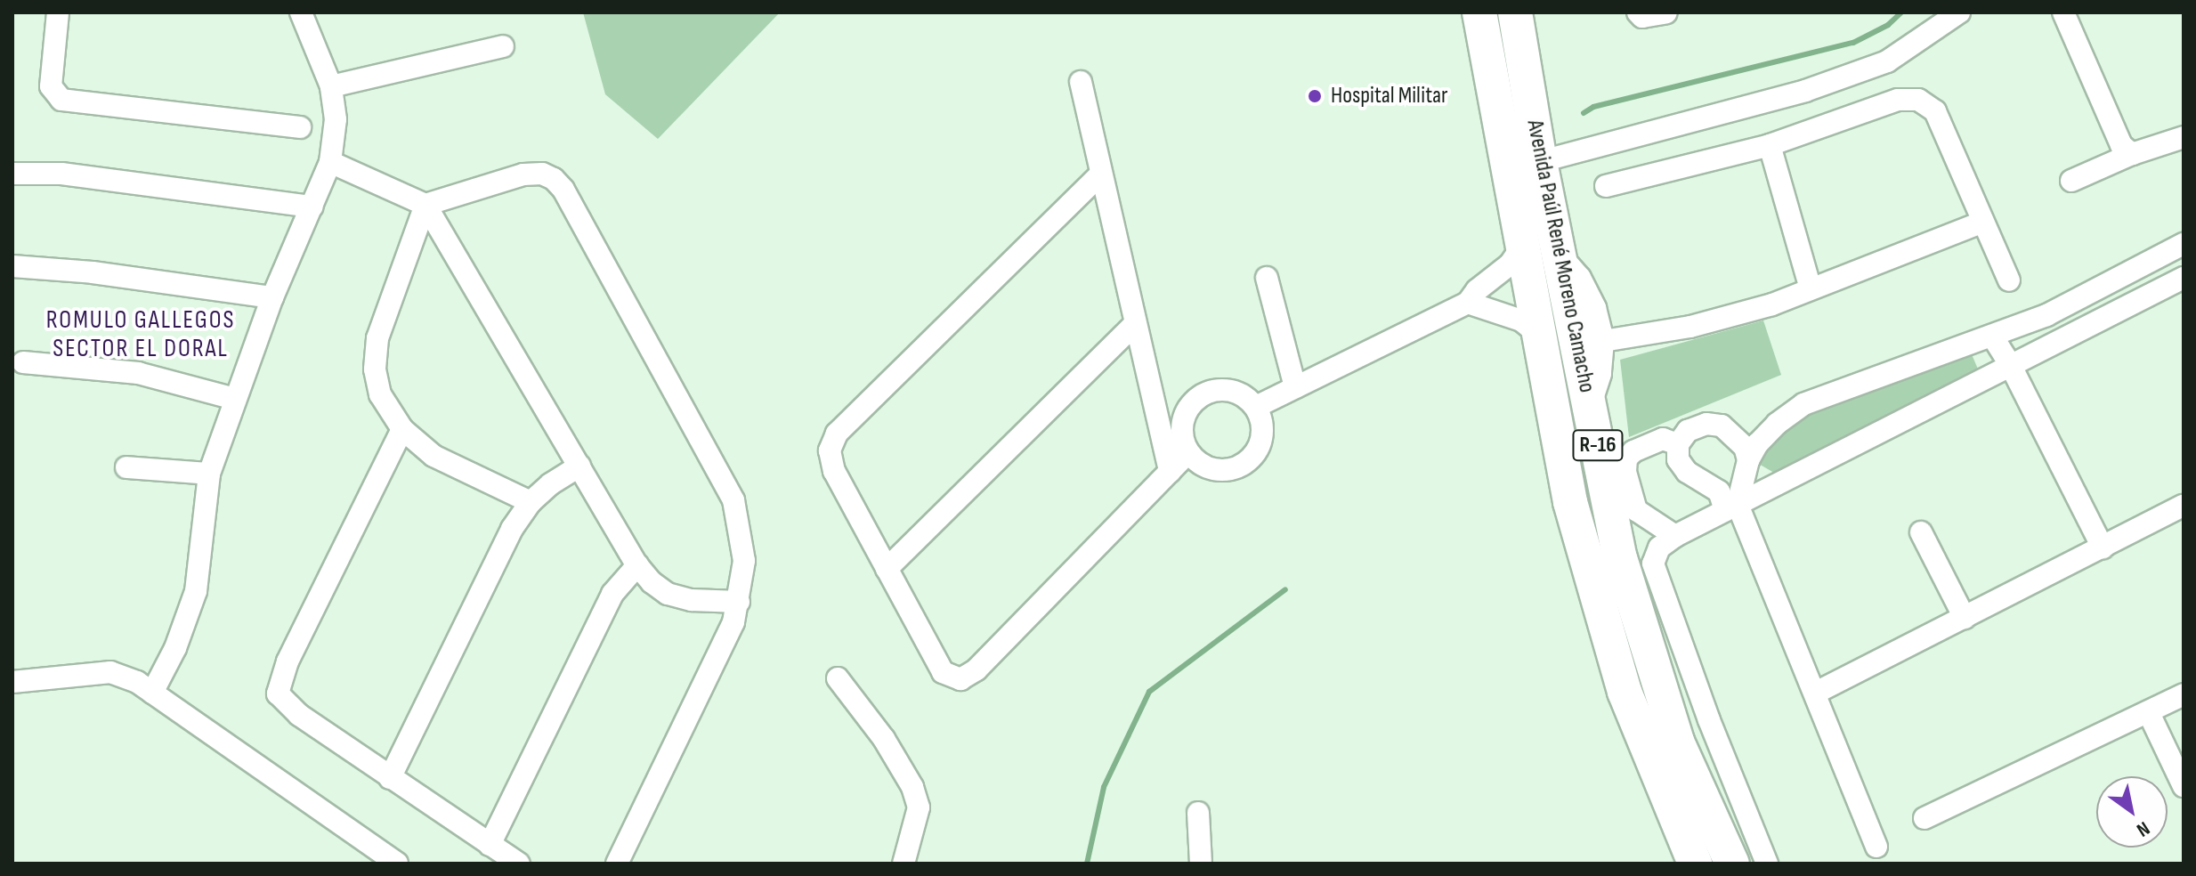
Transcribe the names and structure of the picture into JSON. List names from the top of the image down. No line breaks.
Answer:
{"streets":{"main road":["Avenida Paúl René Moreno Camacho","R-16"]},"districts":["ROMULO GALLEGOS SECTOR EL DORAL"],"places":["Hospital Militar"],"north":"bottom right"}
